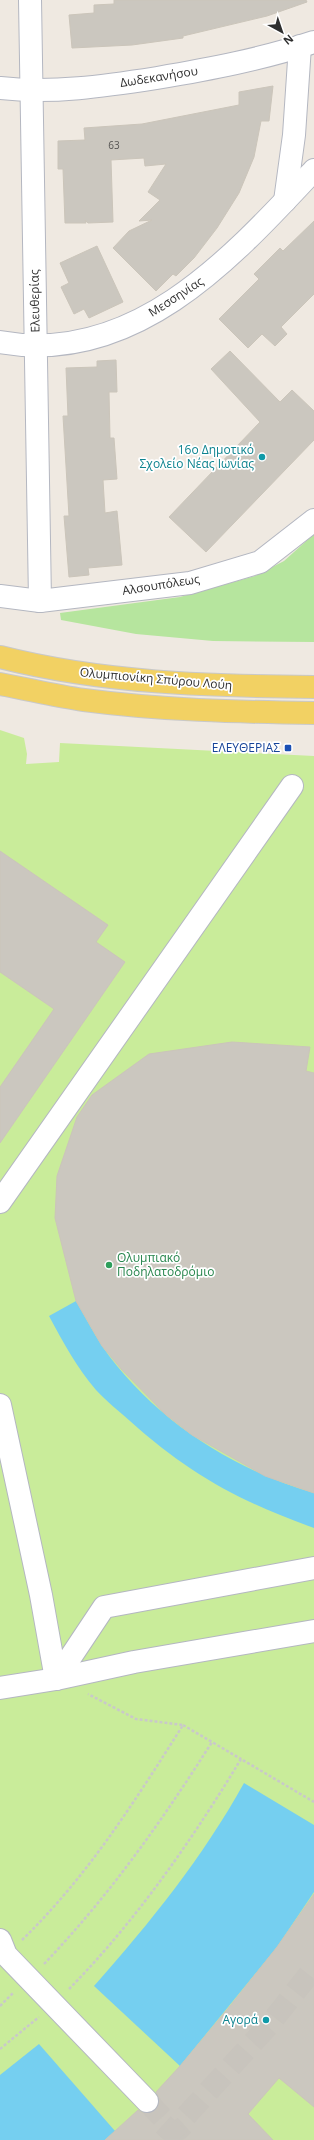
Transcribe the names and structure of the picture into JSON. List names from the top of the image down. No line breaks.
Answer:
{"streets":{"main road":["Ολυμπιονίκη Σπύρου Λούη"],"street":["Δωδεκανήσου","Μεσσηνίας","Ελευθερίας","Αλσουπόλεως"]},"crossings":[["Δωδεκανήσου","Ελευθερίας"],["Μεσσηνίας","Ελευθερίας"],["Ελευθερίας","Αλσουπόλεως"]],"places":{"other":["16ο Δημοτικό Σχολείο Νέας Ιωνίας","Ολυμπιακό Ποδηλατοδρόμιο","Αγορά"],"transit":["ΕΛΕΥΘΕΡΙΑΣ"]},"house_numbers":["63"],"north":"bottom right"}
